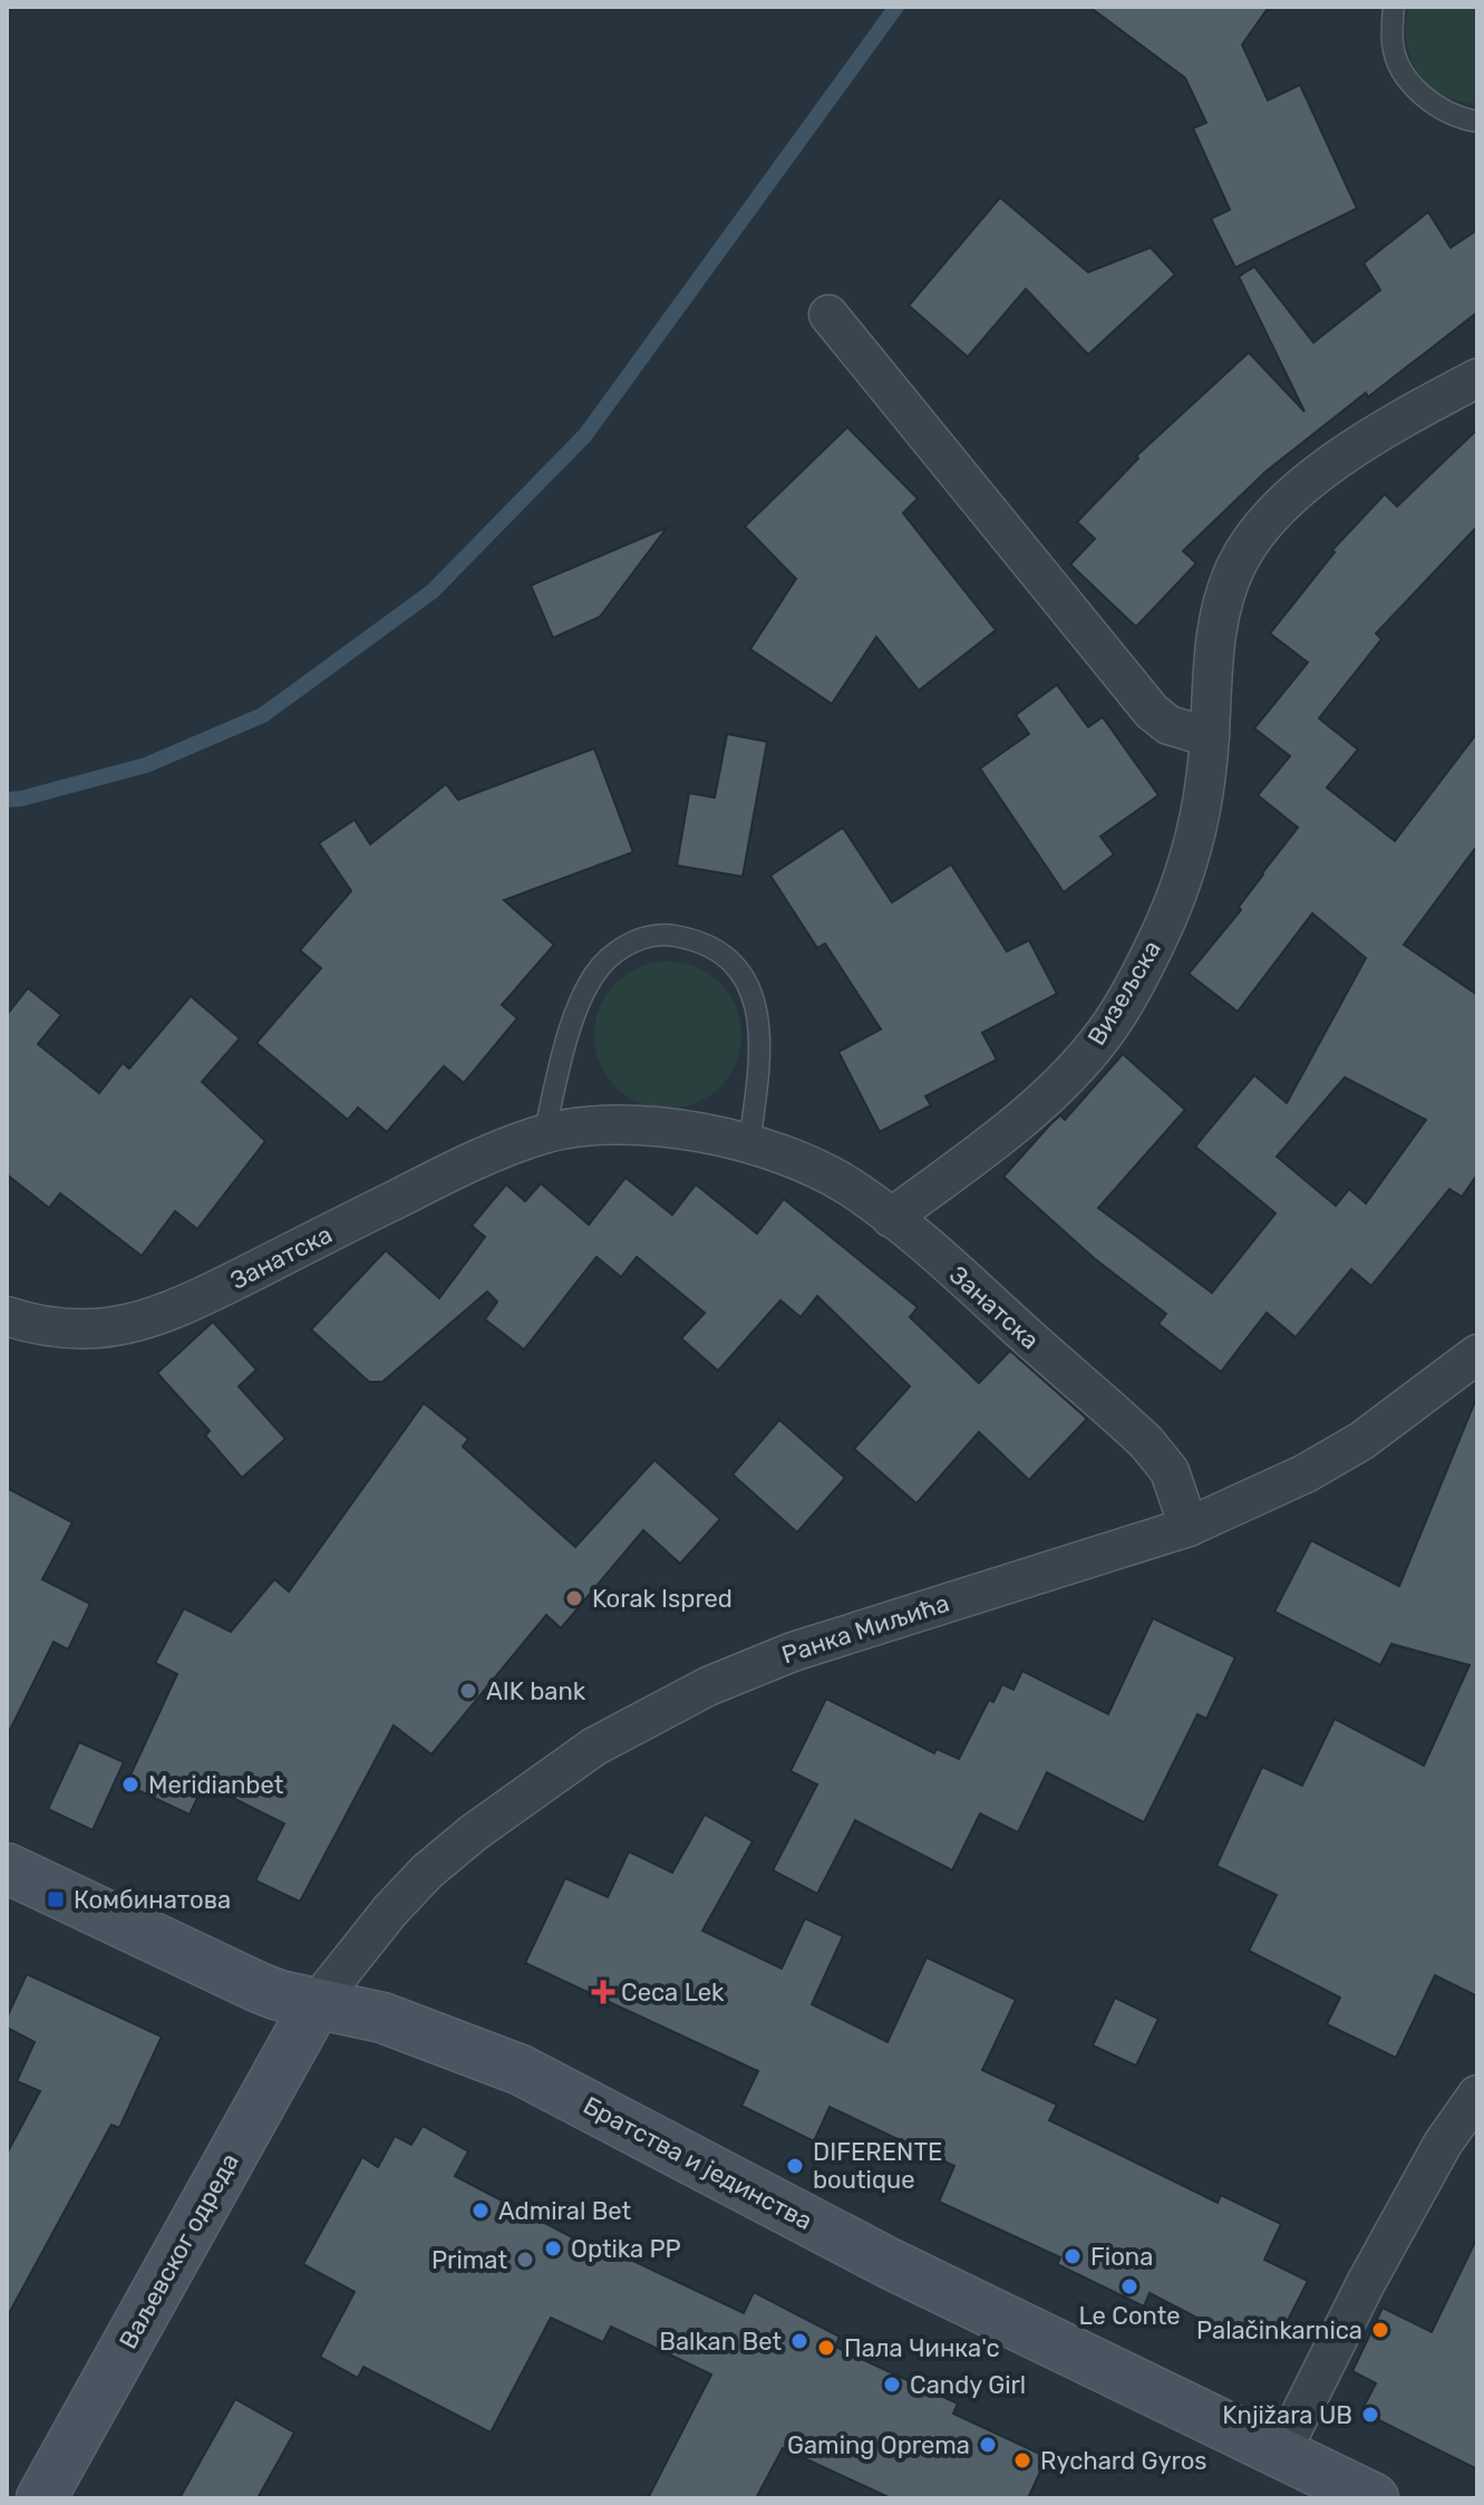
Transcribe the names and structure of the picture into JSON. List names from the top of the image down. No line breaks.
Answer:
{"streets":{"street":["Визељска","Занатска","Ранка Миљића","Братства и јединства","Ваљевског одреда"]},"crossings":[["Визељска","Занатска"],["Занатска","Ранка Миљића"],["Ранка Миљића","Братства и јединства"],["Ранка Миљића","Ваљевског одреда"],["Братства и јединства","Ваљевског одреда"]],"places":{"other":["Korak Ispred","AIK bank","Meridianbet","DIFERENTE boutique","Admiral Bet","Optika PP","Fiona","Primat","Le Conte","Palačinkarnica","Balkan Bet","Пала Чинка'с","Candy Girl","Knjižara UB","Gaming Oprema","Rychard Gyros"],"transit":["Комбинатова"],"health":["Ceca Lek"]}}
